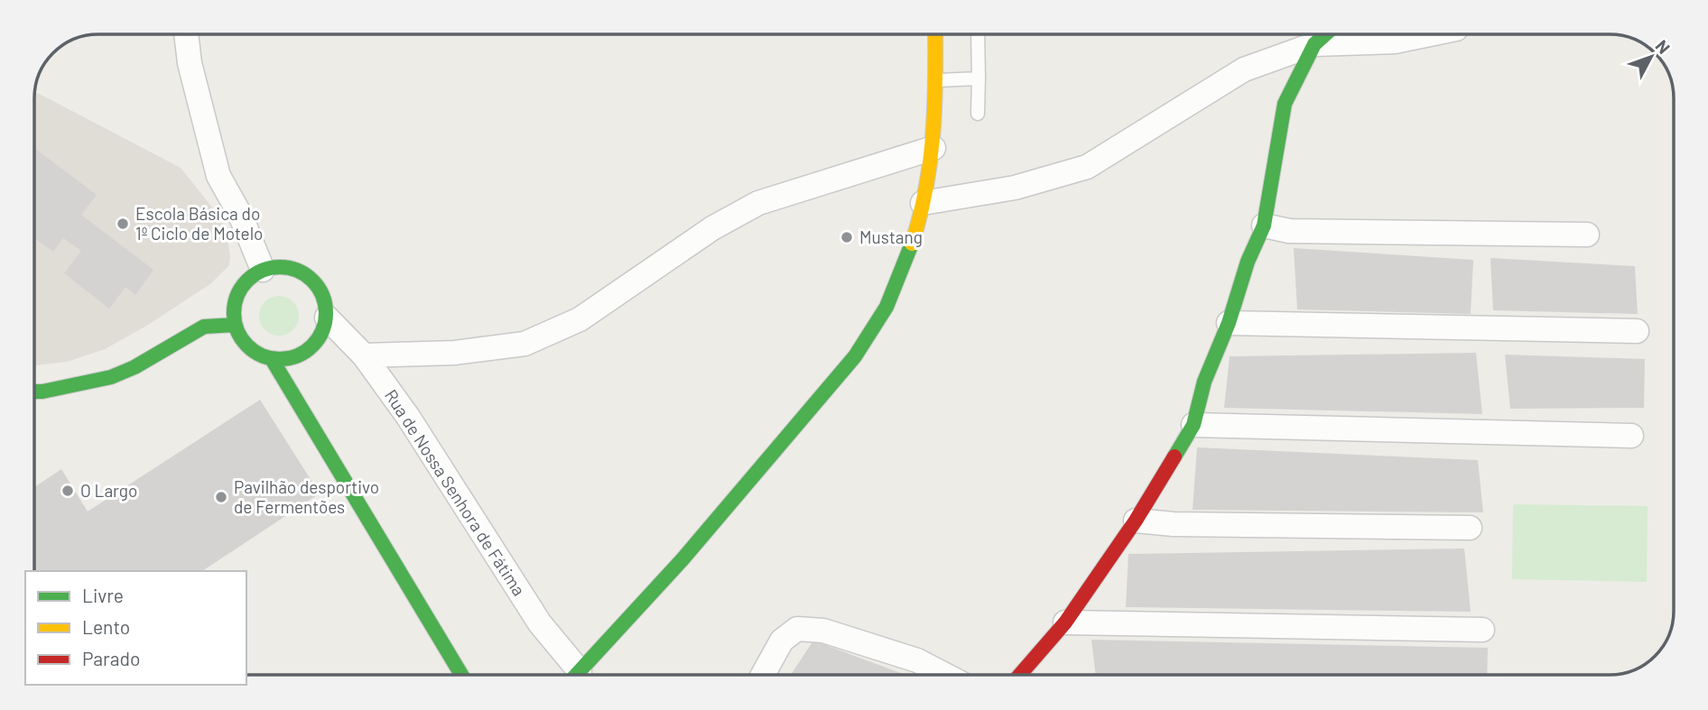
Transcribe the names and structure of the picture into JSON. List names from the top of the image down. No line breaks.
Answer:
{"streets":{"street":["Rua de Nossa Senhora de Fátima"]},"places":["Escola Básica do 1º Ciclo de Motelo","Mustang","O Largo","Pavilhão desportivo de Fermentões"],"legend":["Livre","Lento","Parado"],"north":"top right"}
